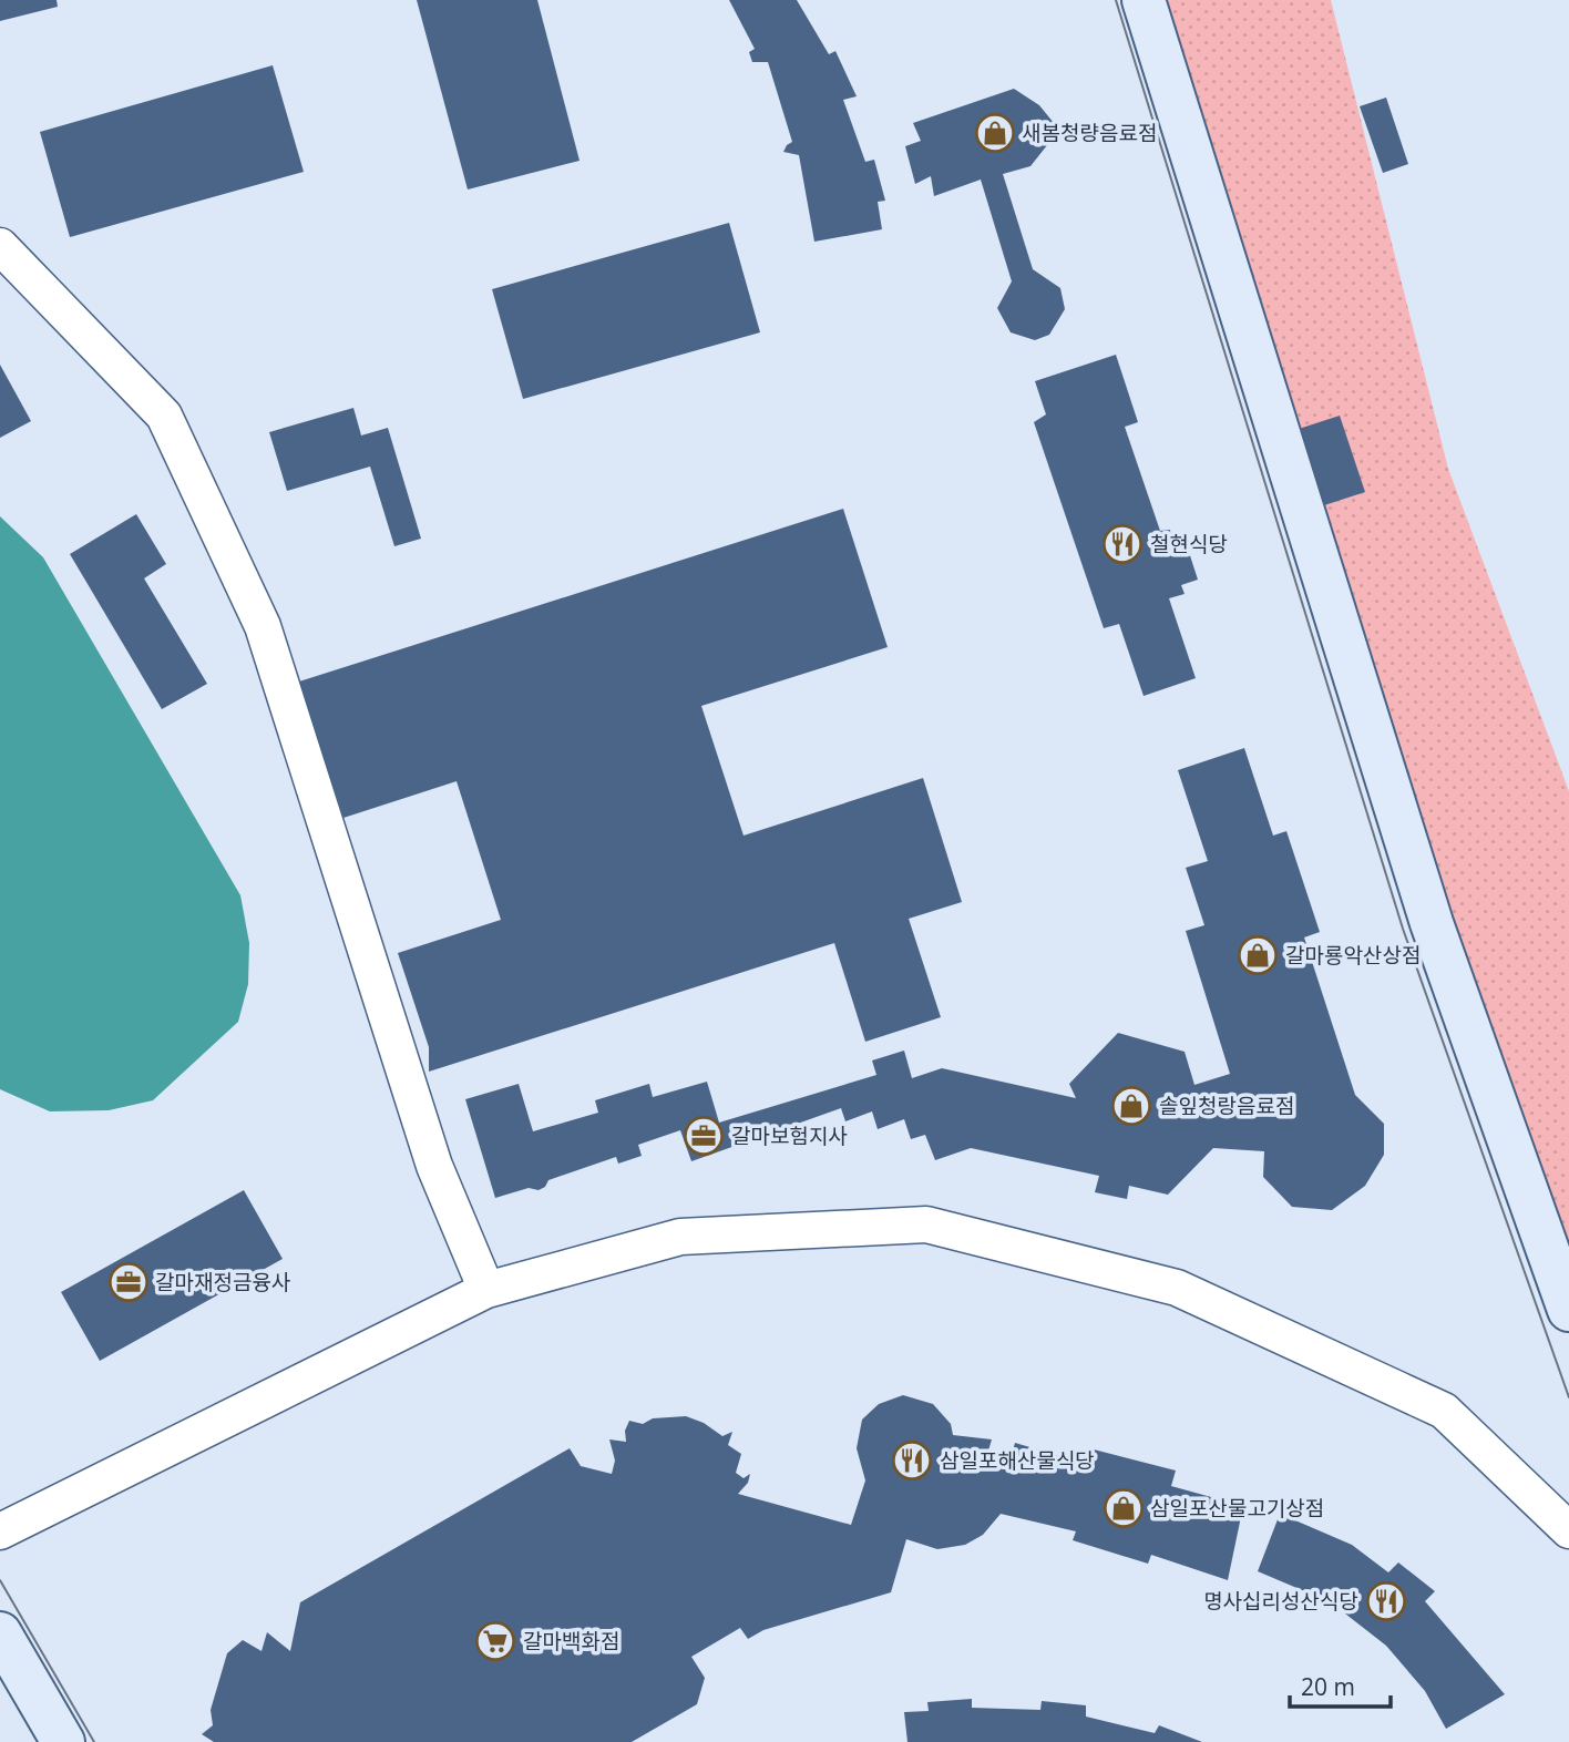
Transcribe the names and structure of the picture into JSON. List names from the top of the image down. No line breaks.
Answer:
{"places":{"shop":["새봄청량음료점","갈마룡악산상점","솔잎청랑음료점","삼일포산물고기상점"],"restaurant":["철현식당","삼일포해산물식당","명사십리성산식당"],"office":["갈마보험지사","갈마재정금융사"],"supermarket":["갈마백화점"]},"scale_bar":"20 m"}
